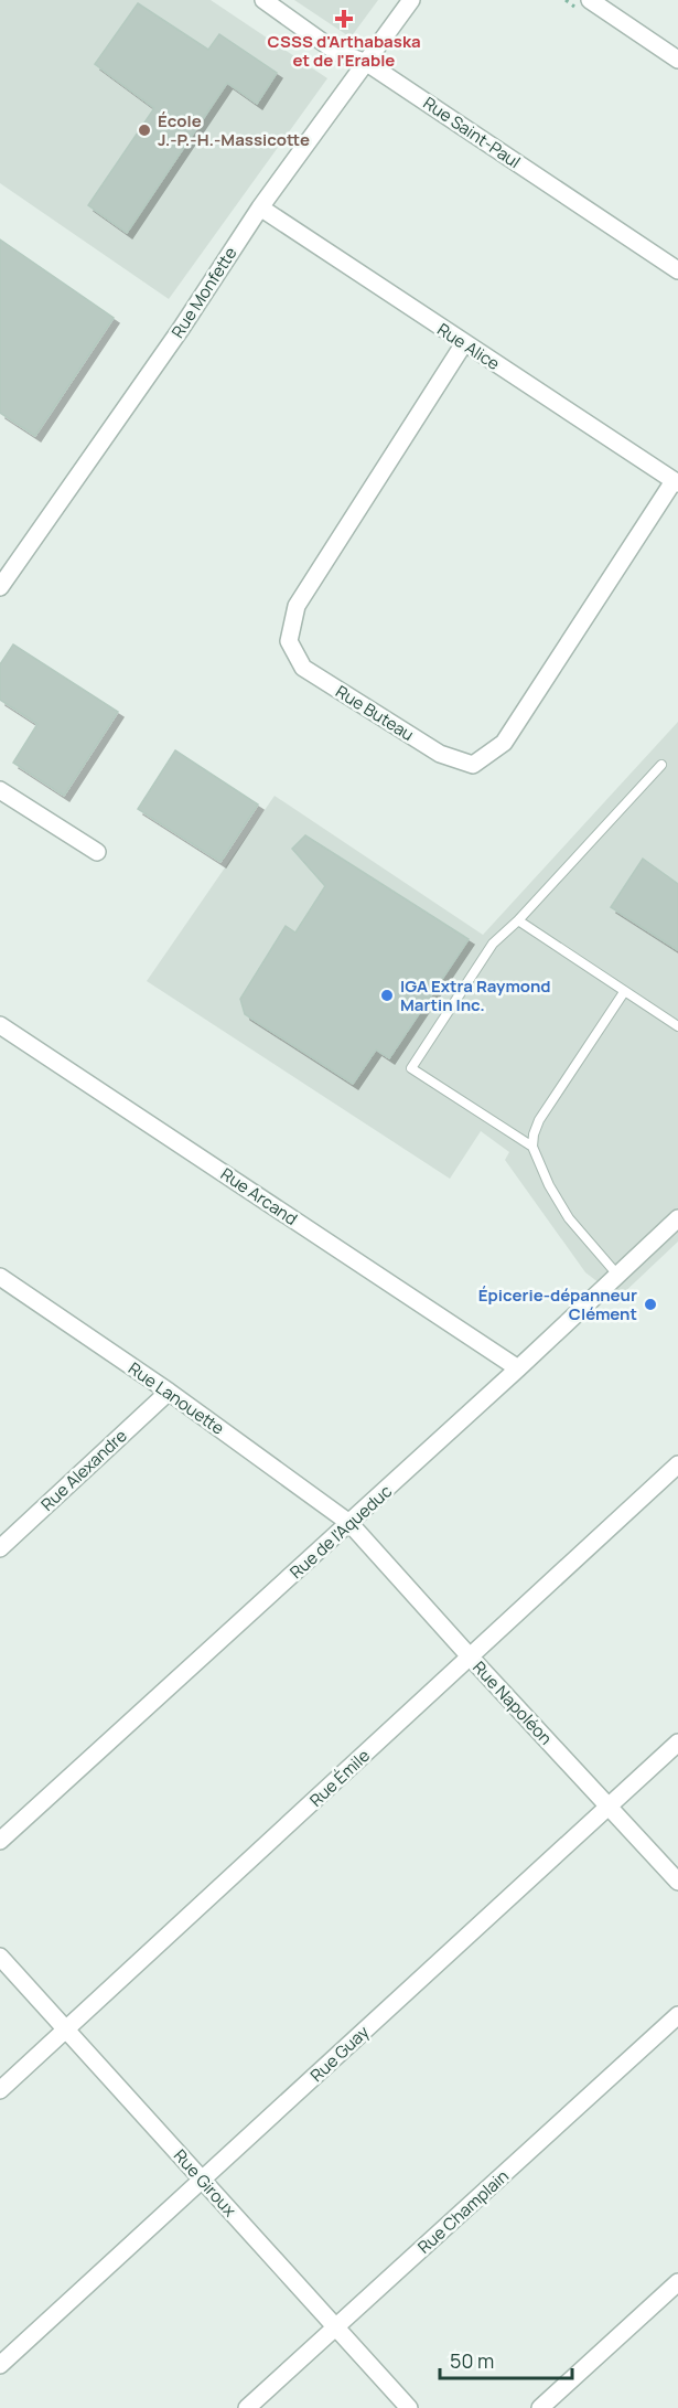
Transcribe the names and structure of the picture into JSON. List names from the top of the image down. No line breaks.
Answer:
{"streets":{"street":["Rue Saint-Paul","Rue Monfette","Rue Alice","Rue Buteau","Rue Arcand","Rue Lanouette","Rue Alexandre","Rue de l'Aqueduc","Rue Napoléon","Rue Émile","Rue Guay","Rue Giroux","Rue Champlain"]},"crossings":[["Rue Saint-Paul","Rue Monfette"],["Rue Monfette","Rue Alice"],["Rue Alice","Rue Buteau"],["Rue Arcand","Rue de l'Aqueduc"],["Rue Lanouette","Rue Alexandre"],["Rue Lanouette","Rue de l'Aqueduc"],["Rue Lanouette","Rue Napoléon"],["Rue de l'Aqueduc","Rue Napoléon"],["Rue Napoléon","Rue Émile"],["Rue Napoléon","Rue Guay"],["Rue Émile","Rue Giroux"],["Rue Guay","Rue Giroux"],["Rue Giroux","Rue Champlain"]],"places":{"health":["CSSS d'Arthabaska et de l'Erable"],"other":["École J.-P.-H.-Massicotte","IGA Extra Raymond Martin Inc.","Épicerie-dépanneur Clément"]},"scale_bar":"50 m"}
